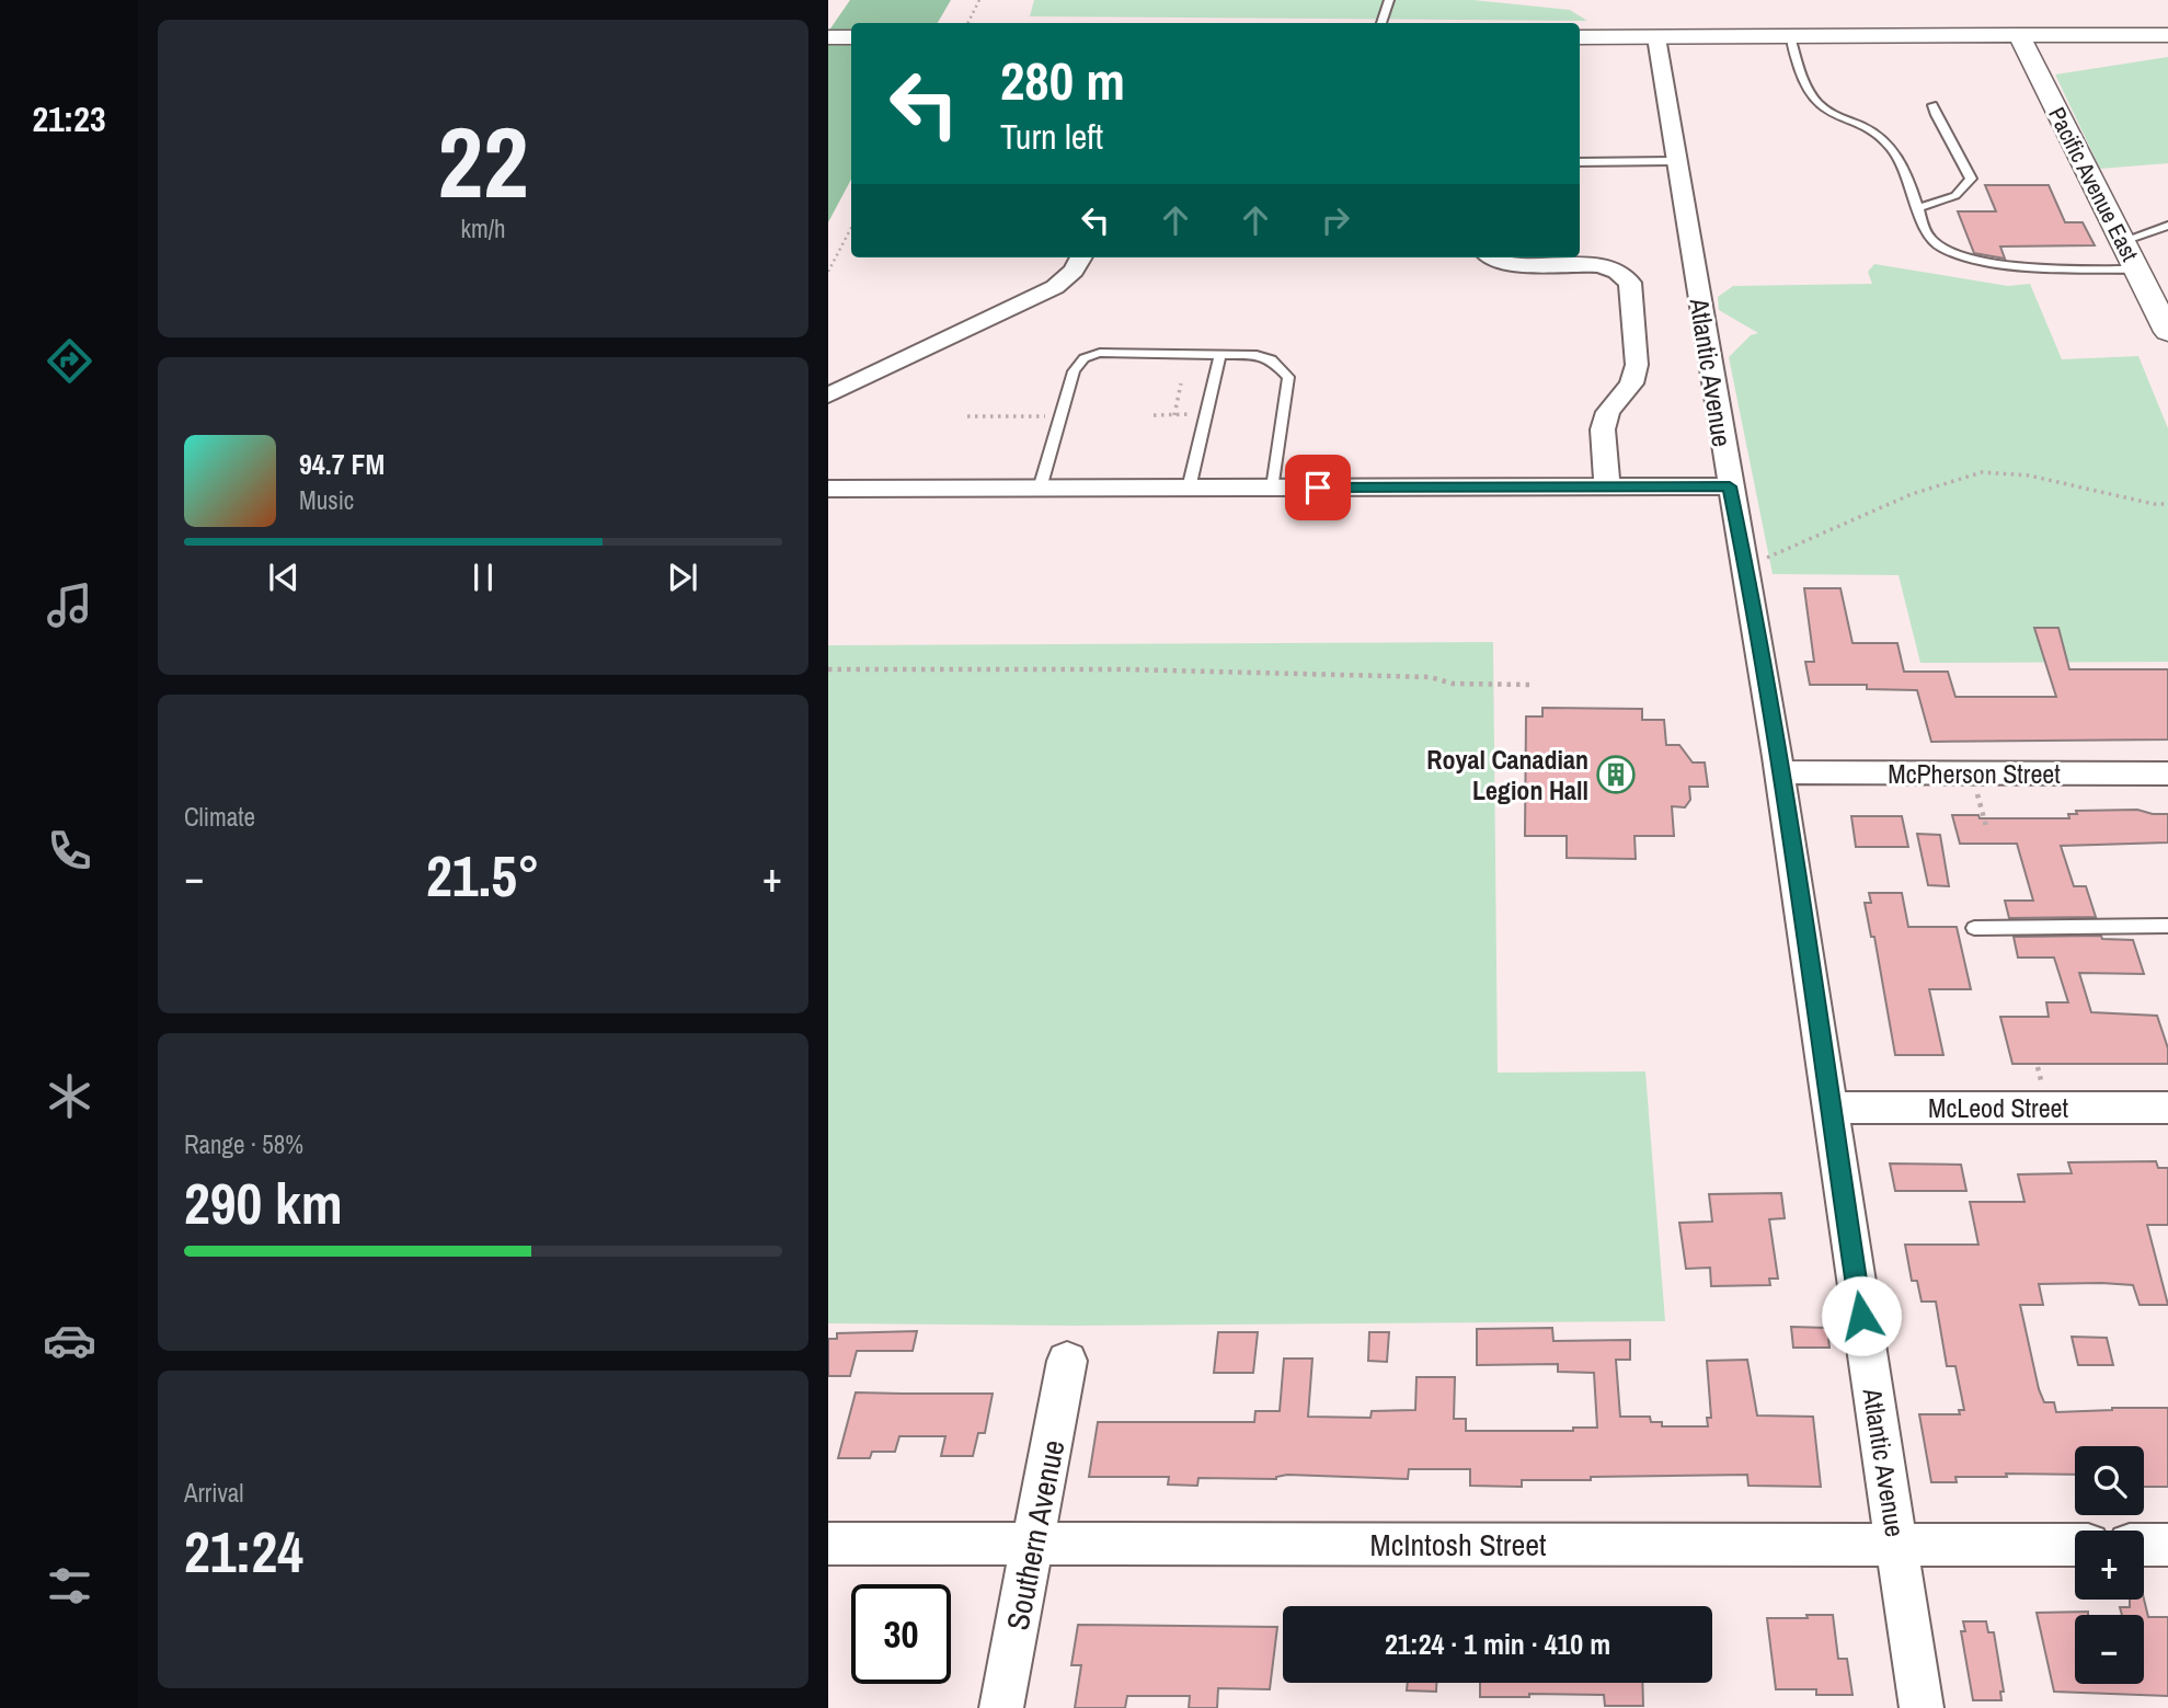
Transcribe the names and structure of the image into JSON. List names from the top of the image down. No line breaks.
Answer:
{"streets":{"street":["Pacific Avenue East","Atlantic Avenue","McPherson Street","McLeod Street","Southern Avenue","McIntosh Street"]},"crossings":[["Atlantic Avenue","McPherson Street"],["Atlantic Avenue","McLeod Street"],["Atlantic Avenue","McIntosh Street"],["Southern Avenue","McIntosh Street"]],"places":{"building":["Royal Canadian Legion Hall"]},"page":{"tabs":"21:23","tile":[["22","km/h"],"Climate",["Range · 58%","290 km"],["Arrival","21:24"]],"turn":["280 m","Turn left"],"song":["94.7 FM","Music"],"heat":["−","21.5°","+"],"map_buttons":["+","−"],"limit":"30","trip":"21:24 · 1 min · 410 m"}}
